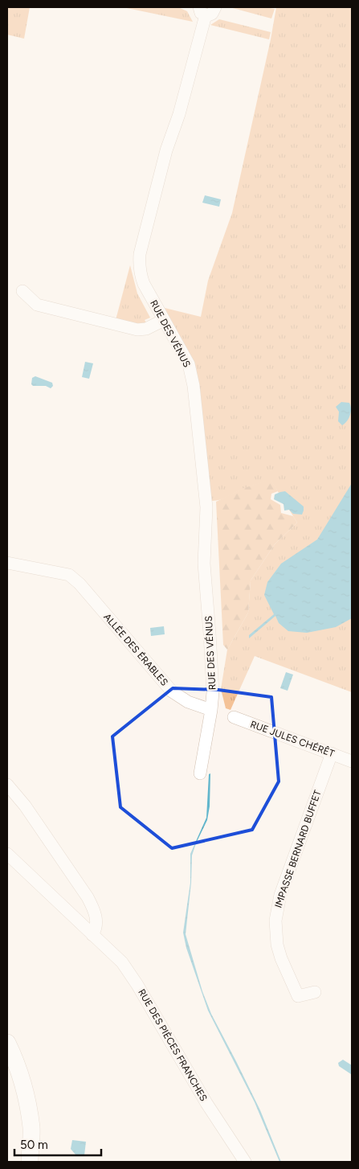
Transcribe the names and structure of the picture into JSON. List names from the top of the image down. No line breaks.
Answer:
{"streets":{"street":["RUE DES VÉNUS","ALLÉE DES ÉRABLES","RUE JULES CHÉRÊT","IMPASSE BERNARD BUFFET","RUE DES PIÈCES FRANCHES"]},"crossings":[["RUE DES VÉNUS","ALLÉE DES ÉRABLES"],["RUE JULES CHÉRÊT","IMPASSE BERNARD BUFFET"]],"scale_bar":"50 m"}
